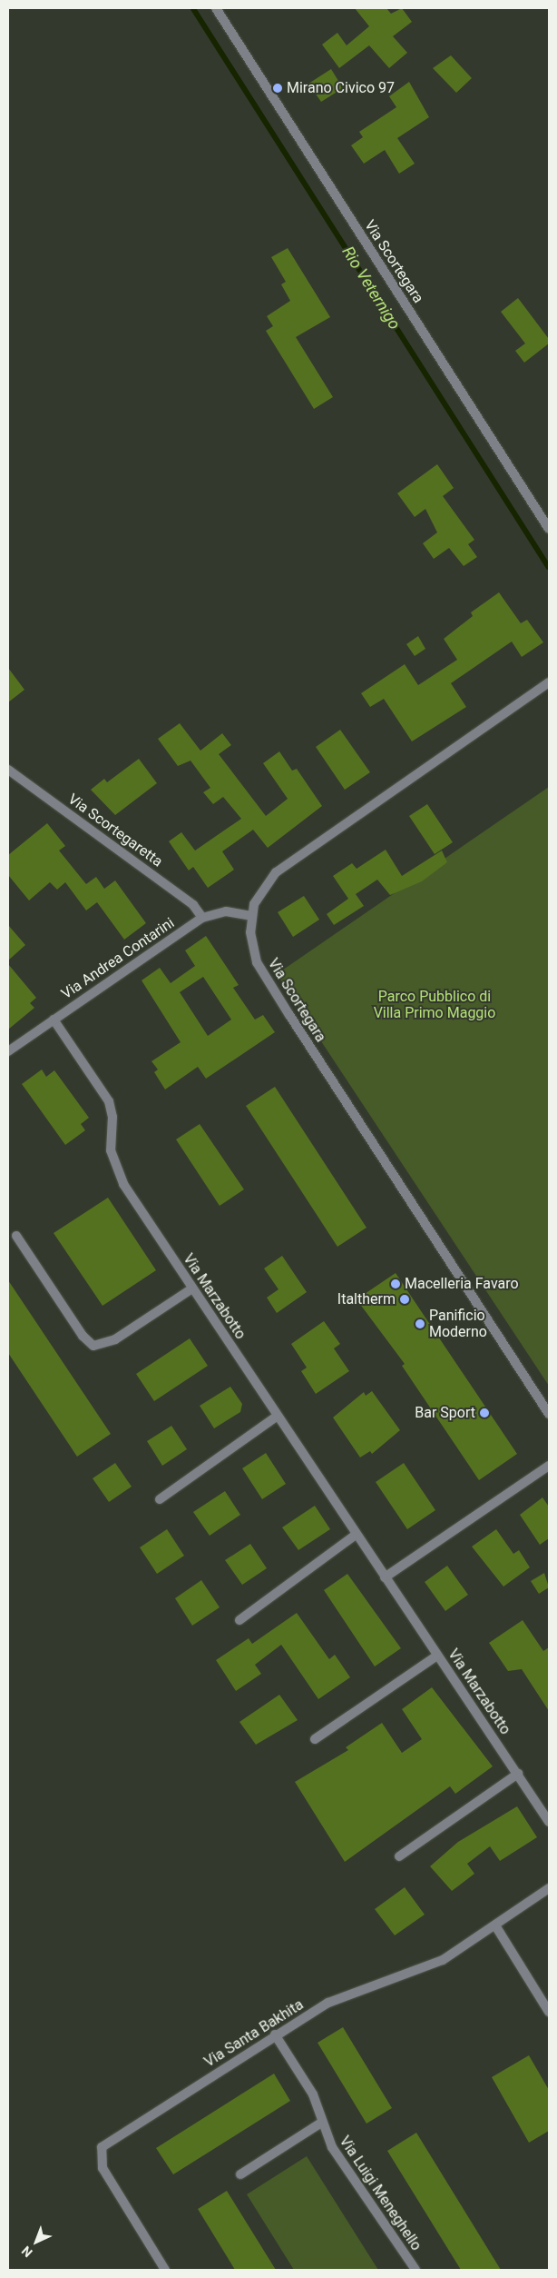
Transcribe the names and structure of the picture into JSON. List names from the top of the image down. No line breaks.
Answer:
{"streets":{"street":["Via Scortegara","Via Scortegaretta","Via Andrea Contarini","Via Marzabotto","Via Santa Bakhita","Via Luigi Meneghello"]},"crossings":[["Via Scortegara","Via Andrea Contarini"],["Via Scortegaretta","Via Andrea Contarini"],["Via Andrea Contarini","Via Marzabotto"],["Via Santa Bakhita","Via Luigi Meneghello"]],"water":["Rio Veternigo"],"parks":["Parco Pubblico di Villa Primo Maggio"],"places":["Mirano Civico 97","Macelleria Favaro","Italtherm","Panificio Moderno","Bar Sport"],"north":"bottom left"}
